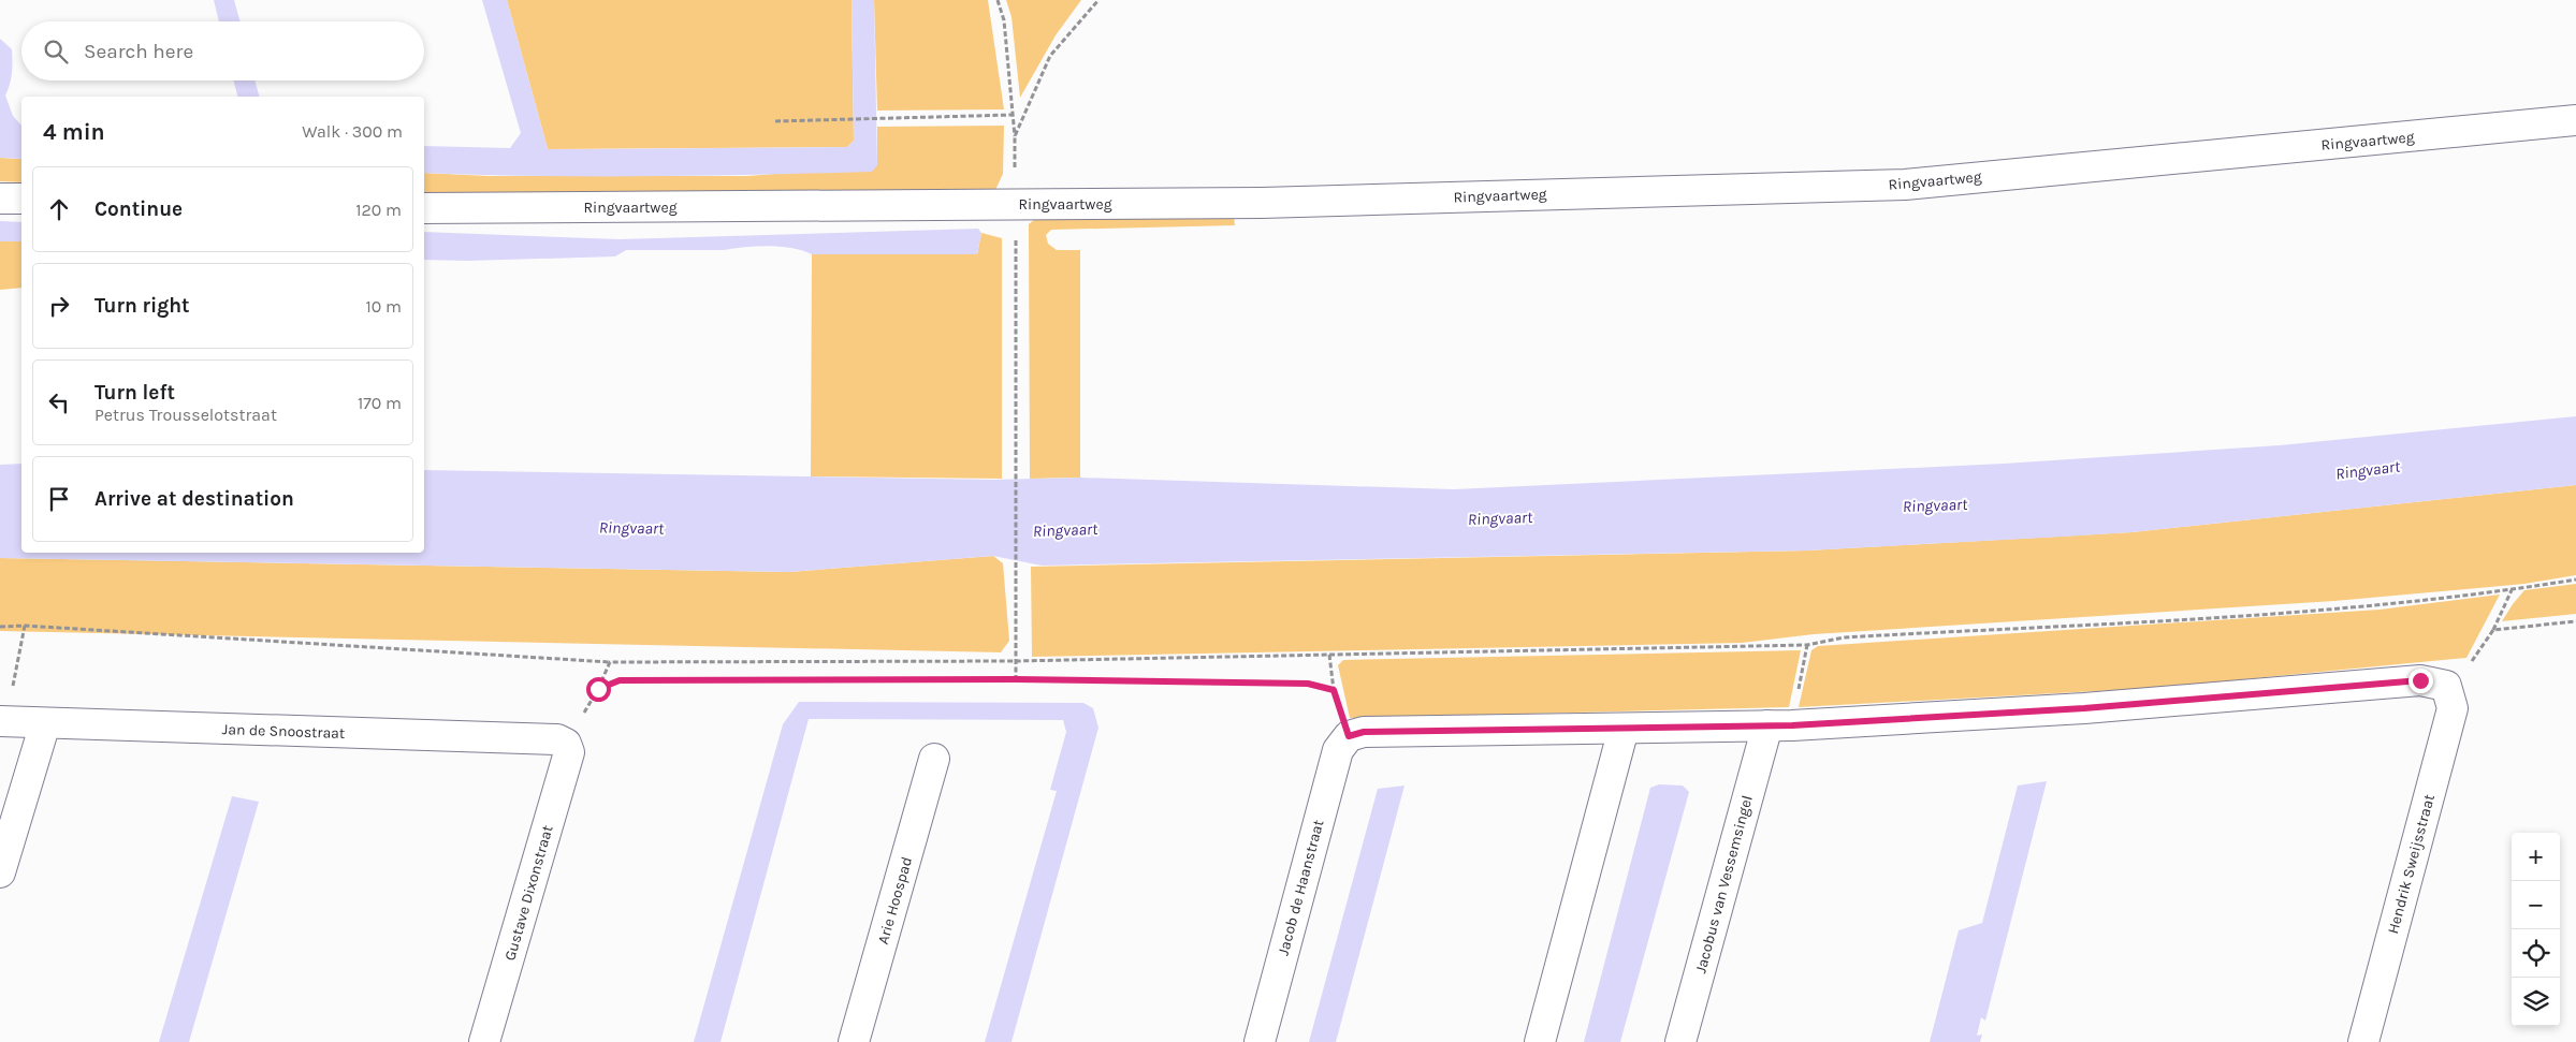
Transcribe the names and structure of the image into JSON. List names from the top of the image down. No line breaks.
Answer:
{"streets":{"street":["Ringvaartweg","Jan de Snoostraat","Hendrik Sweijsstraat","Jacobus van Vessemsingel","Jacob de Haanstraat","Gustave Dixonstraat","Arie Hoospad"]},"crossings":[["Jan de Snoostraat","Gustave Dixonstraat"]],"water":["Ringvaart"],"page":{"search":"Search here","heading":["4 min","Walk · 300 m"],"list":[["Continue","120 m"],["Turn right","10 m"],["Turn left","Petrus Trousselotstraat","170 m"],"Arrive at destination"],"map_buttons":["+","−"]}}
